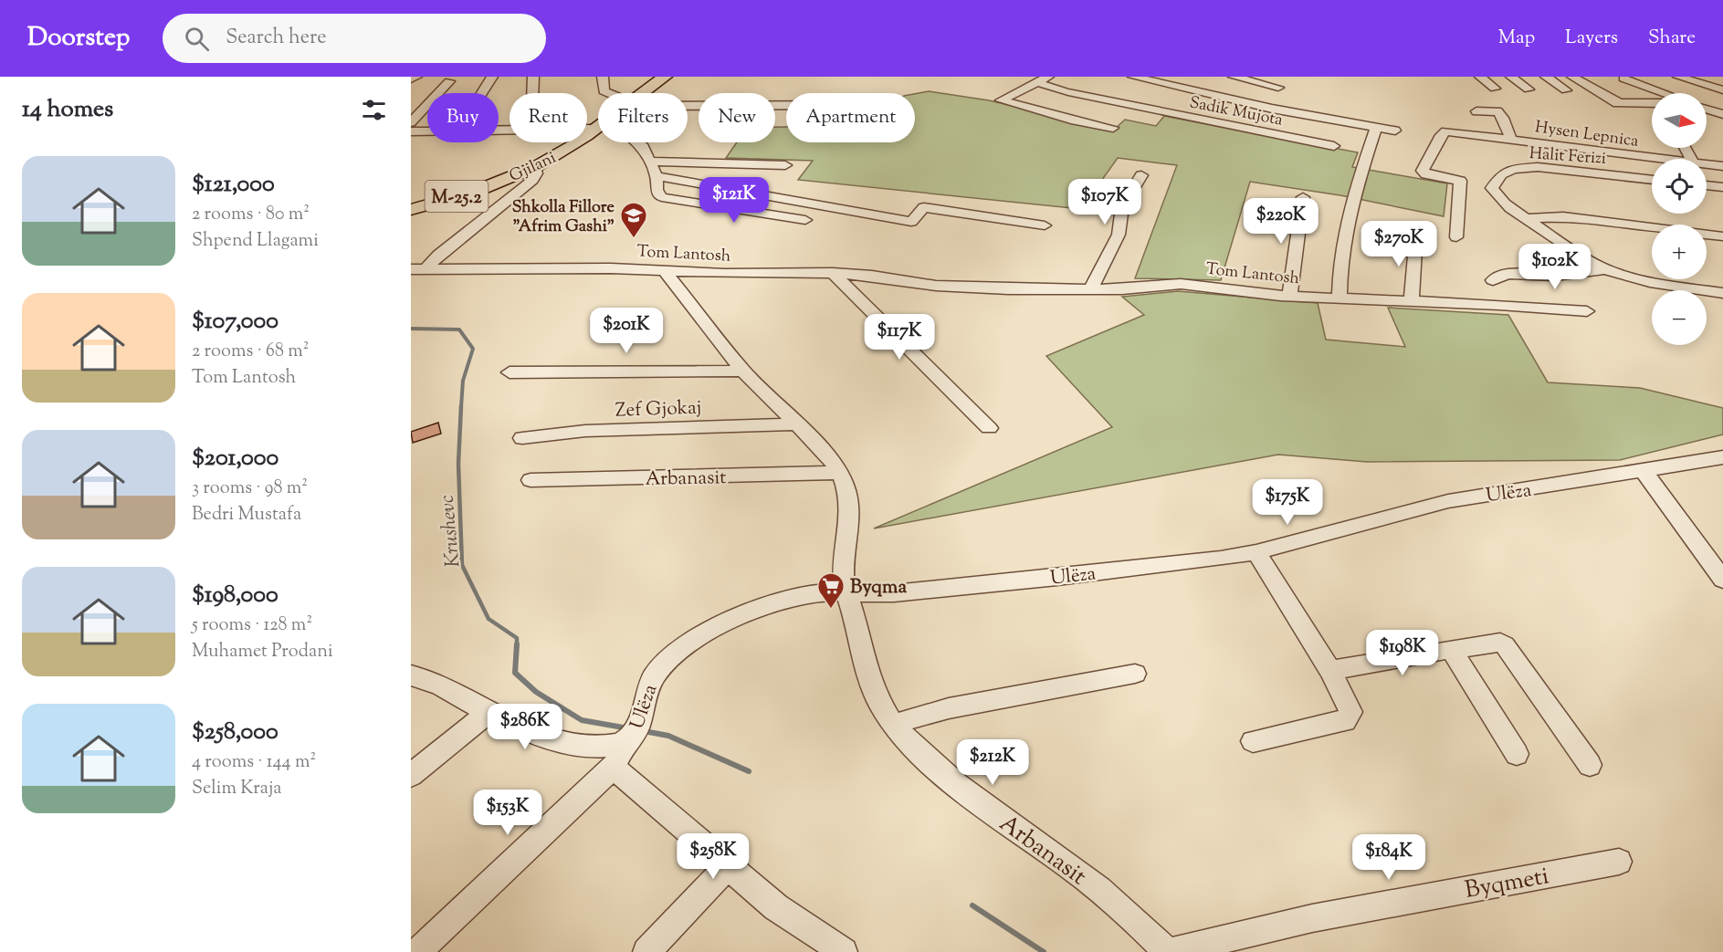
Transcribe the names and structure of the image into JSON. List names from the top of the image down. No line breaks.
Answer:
{"streets":{"main road":["Gjilani","M-25.2"],"street":["Sadik Mujota","Hysen Lepnica","Halit Ferizi","Tom Lantosh","Zef Gjokaj","Arbanasit","Ulëza","Byqmeti"]},"crossings":[["Tom Lantosh","Arbanasit"],["Zef Gjokaj","Arbanasit"],["Arbanasit","Ulëza"],["Arbanasit","Byqmeti"]],"water":["Krushevc"],"places":{"school or university":["Shkolla Fillore \"Afrim Gashi\""],"supermarket":["Byqma"]},"north":"right","page":{"header":"Doorstep","search":"Search here","nav":["Map","Layers","Share"],"heading":"14 homes","map_buttons":["+","−"],"chip":["Buy","Rent","Filters","New","Apartment"],"list":[{"name":"$121,000","note":"2 rooms · 80 m² · Shpend Llagami"},{"name":"$107,000","note":"2 rooms · 68 m² · Tom Lantosh"},{"name":"$201,000","note":"3 rooms · 98 m² · Bedri Mustafa"},{"name":"$198,000","note":"5 rooms · 128 m² · Muhamet Prodani"},{"name":"$258,000","note":"4 rooms · 144 m² · Selim Kraja"}],"price":["$121K","$107K","$220K","$270K","$102K","$201K","$117K","$175K","$198K","$286K","$212K","$153K","$258K","$184K"]}}
